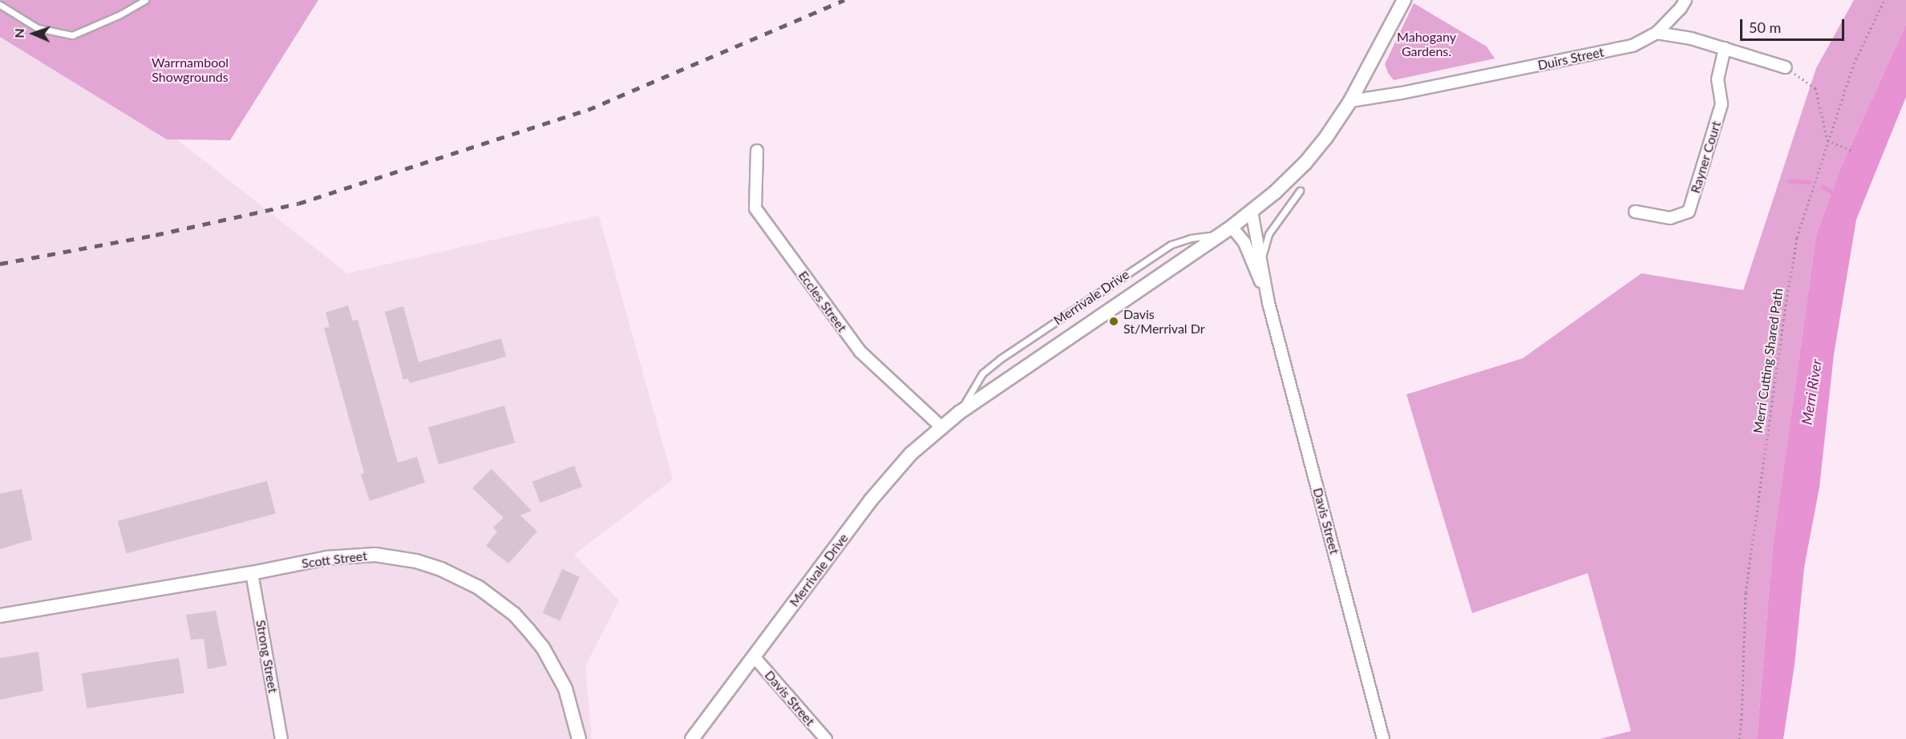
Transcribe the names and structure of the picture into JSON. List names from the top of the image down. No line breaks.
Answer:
{"streets":{"street":["Duirs Street","Rayner Court","Merrivale Drive","Eccles Street","Davis Street","Scott Street","Strong Street"],"path":["Merri Cutting Shared Path"]},"crossings":[["Duirs Street","Merrivale Drive"],["Merrivale Drive","Eccles Street"],["Merrivale Drive","Davis Street"],["Scott Street","Strong Street"]],"water":["Merri River"],"parks":["Mahogany Gardens.","Warrnambool Showgrounds"],"places":["Davis St/Merrival Dr"],"scale_bar":"50 m","north":"left"}
